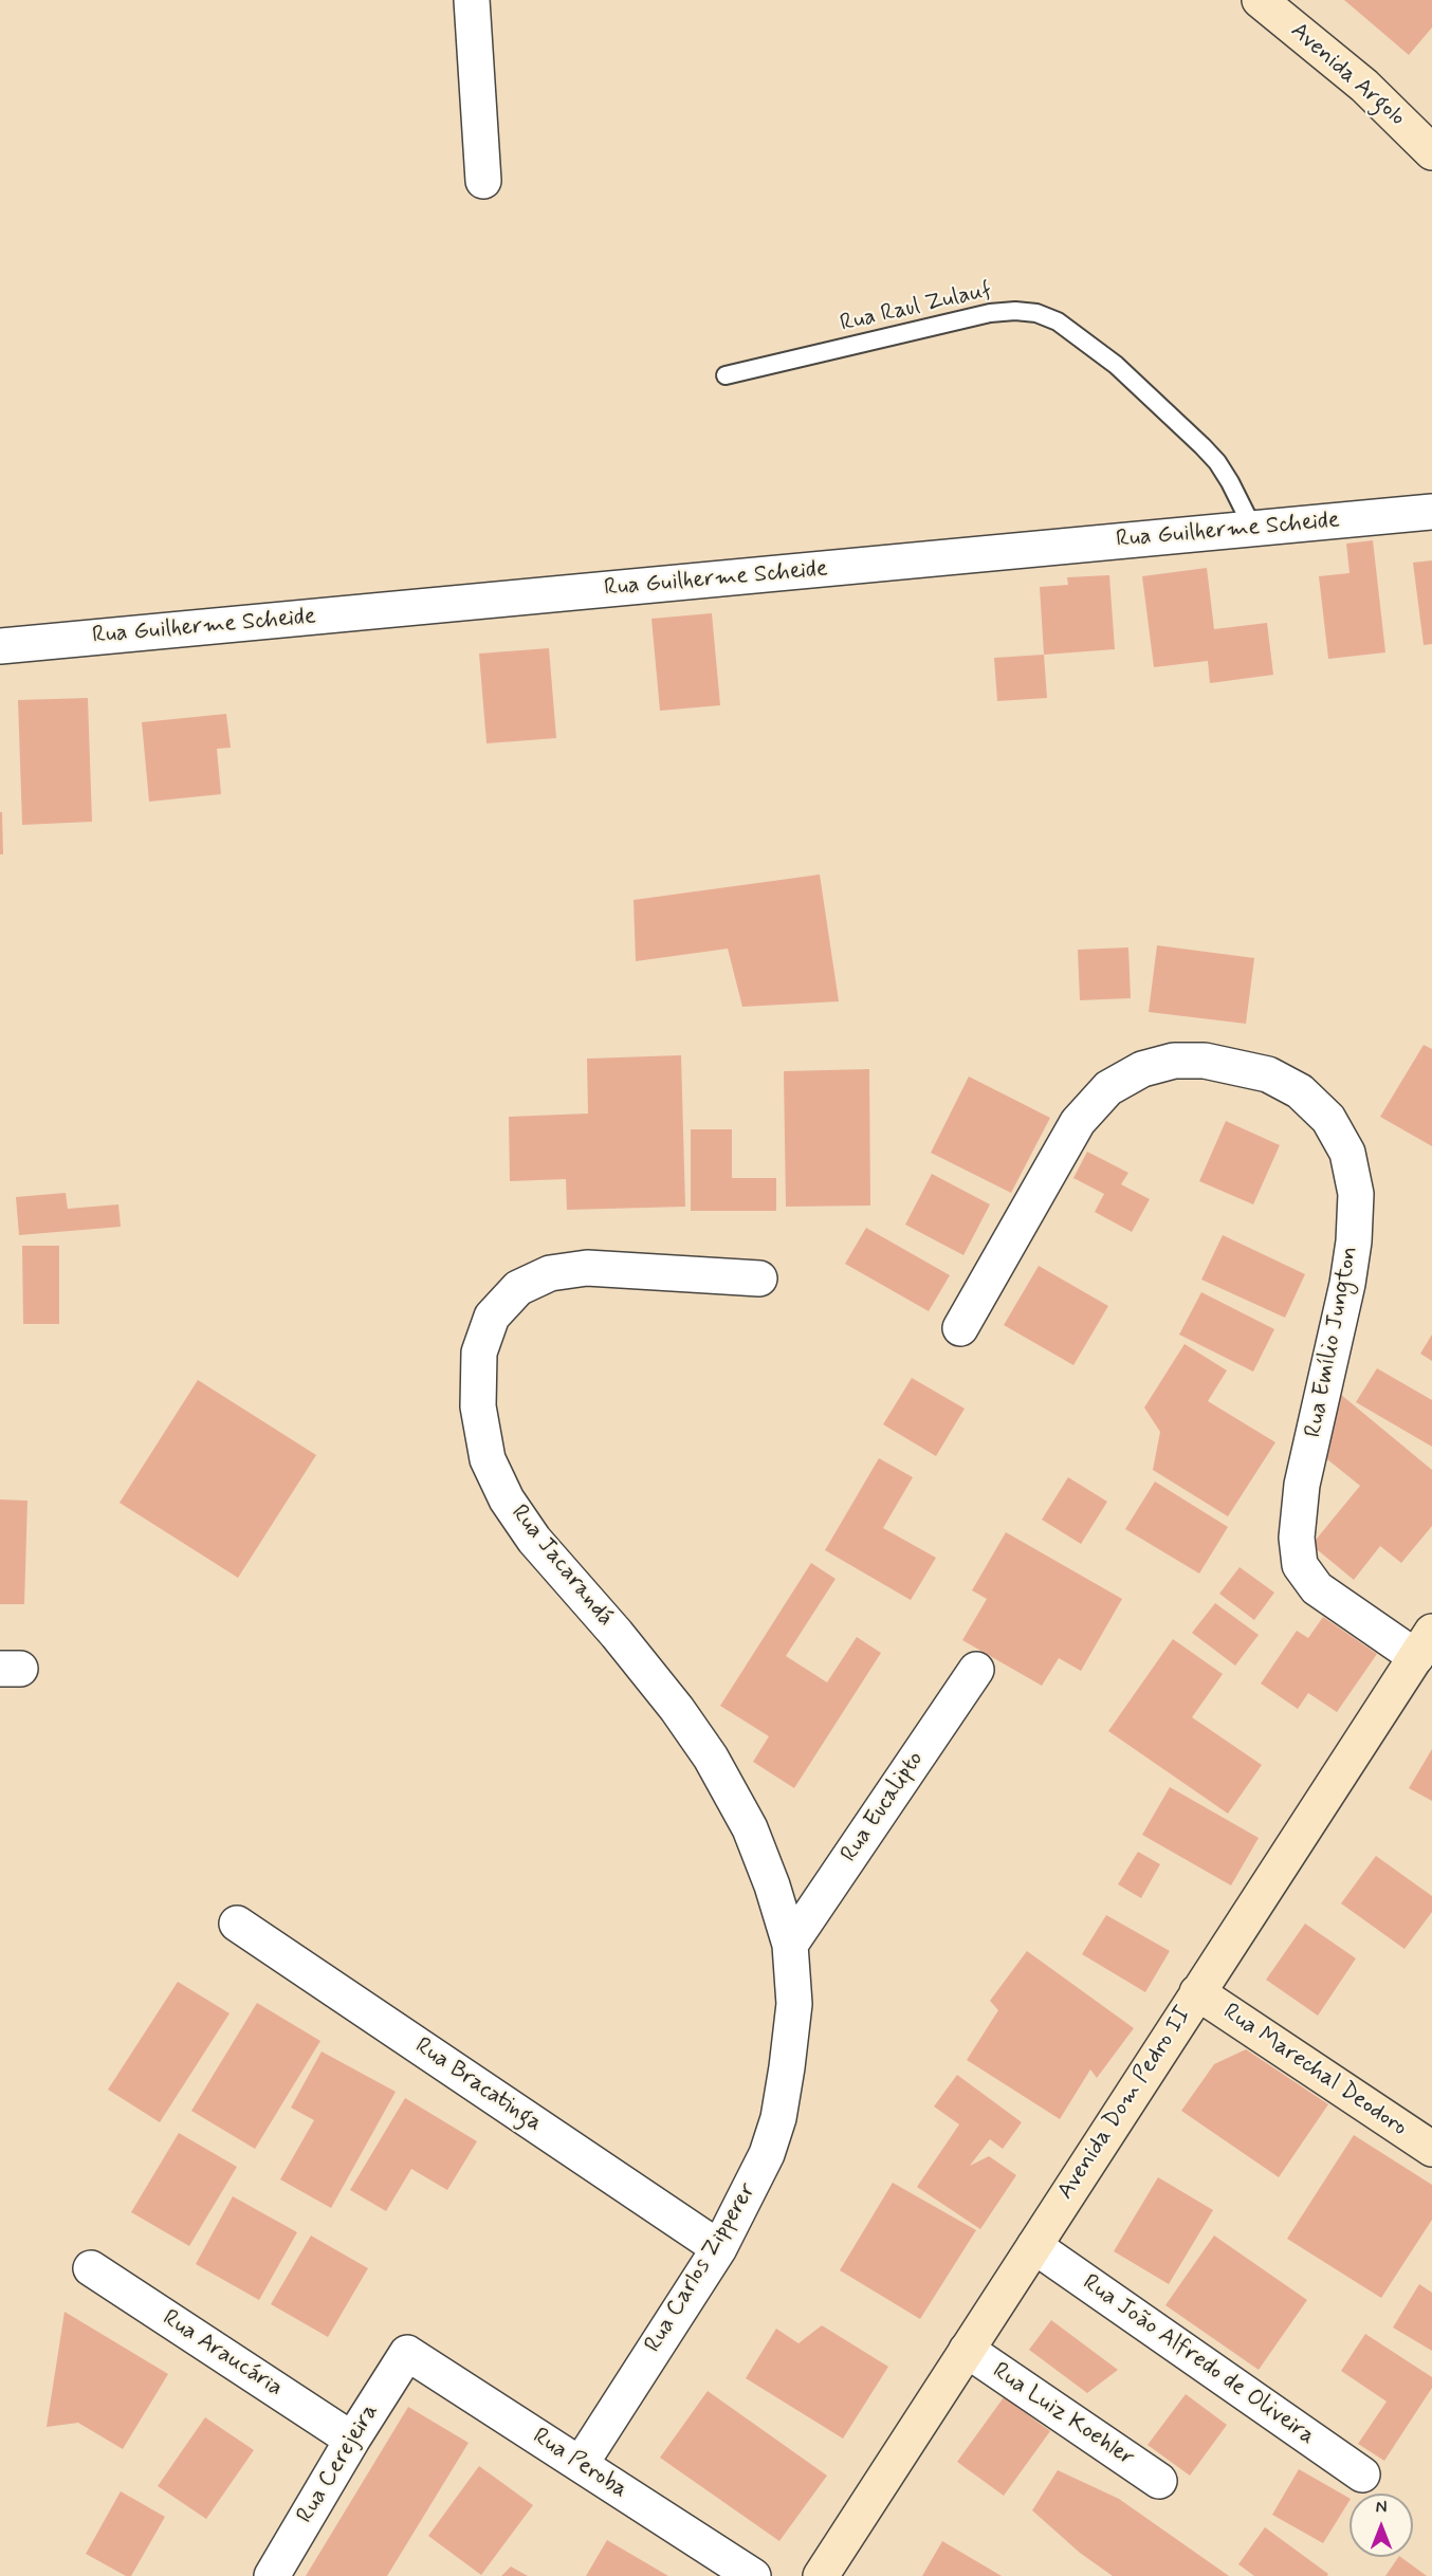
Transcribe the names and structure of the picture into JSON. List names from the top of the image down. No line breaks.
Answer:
{"streets":{"main road":["Avenida Argolo","Rua Marechal Deodoro","Avenida Dom Pedro II"],"street":["Rua Guilherme Scheide","Rua Emílio Jungton","Rua Jacarandá","Rua Eucalipto","Rua Bracatinga","Rua Carlos Zipperer","Rua Araucária","Rua João Alfredo de Oliveira","Rua Luiz Koehler","Rua Cerejeira","Rua Peroba"],"lane":["Rua Raul Zulauf"]},"crossings":[["Rua Raul Zulauf","Rua Guilherme Scheide"],["Rua Emílio Jungton","Avenida Dom Pedro II"],["Rua Jacarandá","Rua Eucalipto"],["Rua Jacarandá","Rua Carlos Zipperer"],["Rua Eucalipto","Rua Carlos Zipperer"],["Rua Marechal Deodoro","Avenida Dom Pedro II"],["Rua Bracatinga","Rua Carlos Zipperer"],["Avenida Dom Pedro II","Rua João Alfredo de Oliveira"],["Avenida Dom Pedro II","Rua Luiz Koehler"],["Rua Carlos Zipperer","Rua Peroba"],["Rua Araucária","Rua Cerejeira"],["Rua Cerejeira","Rua Peroba"]],"north":"top"}
